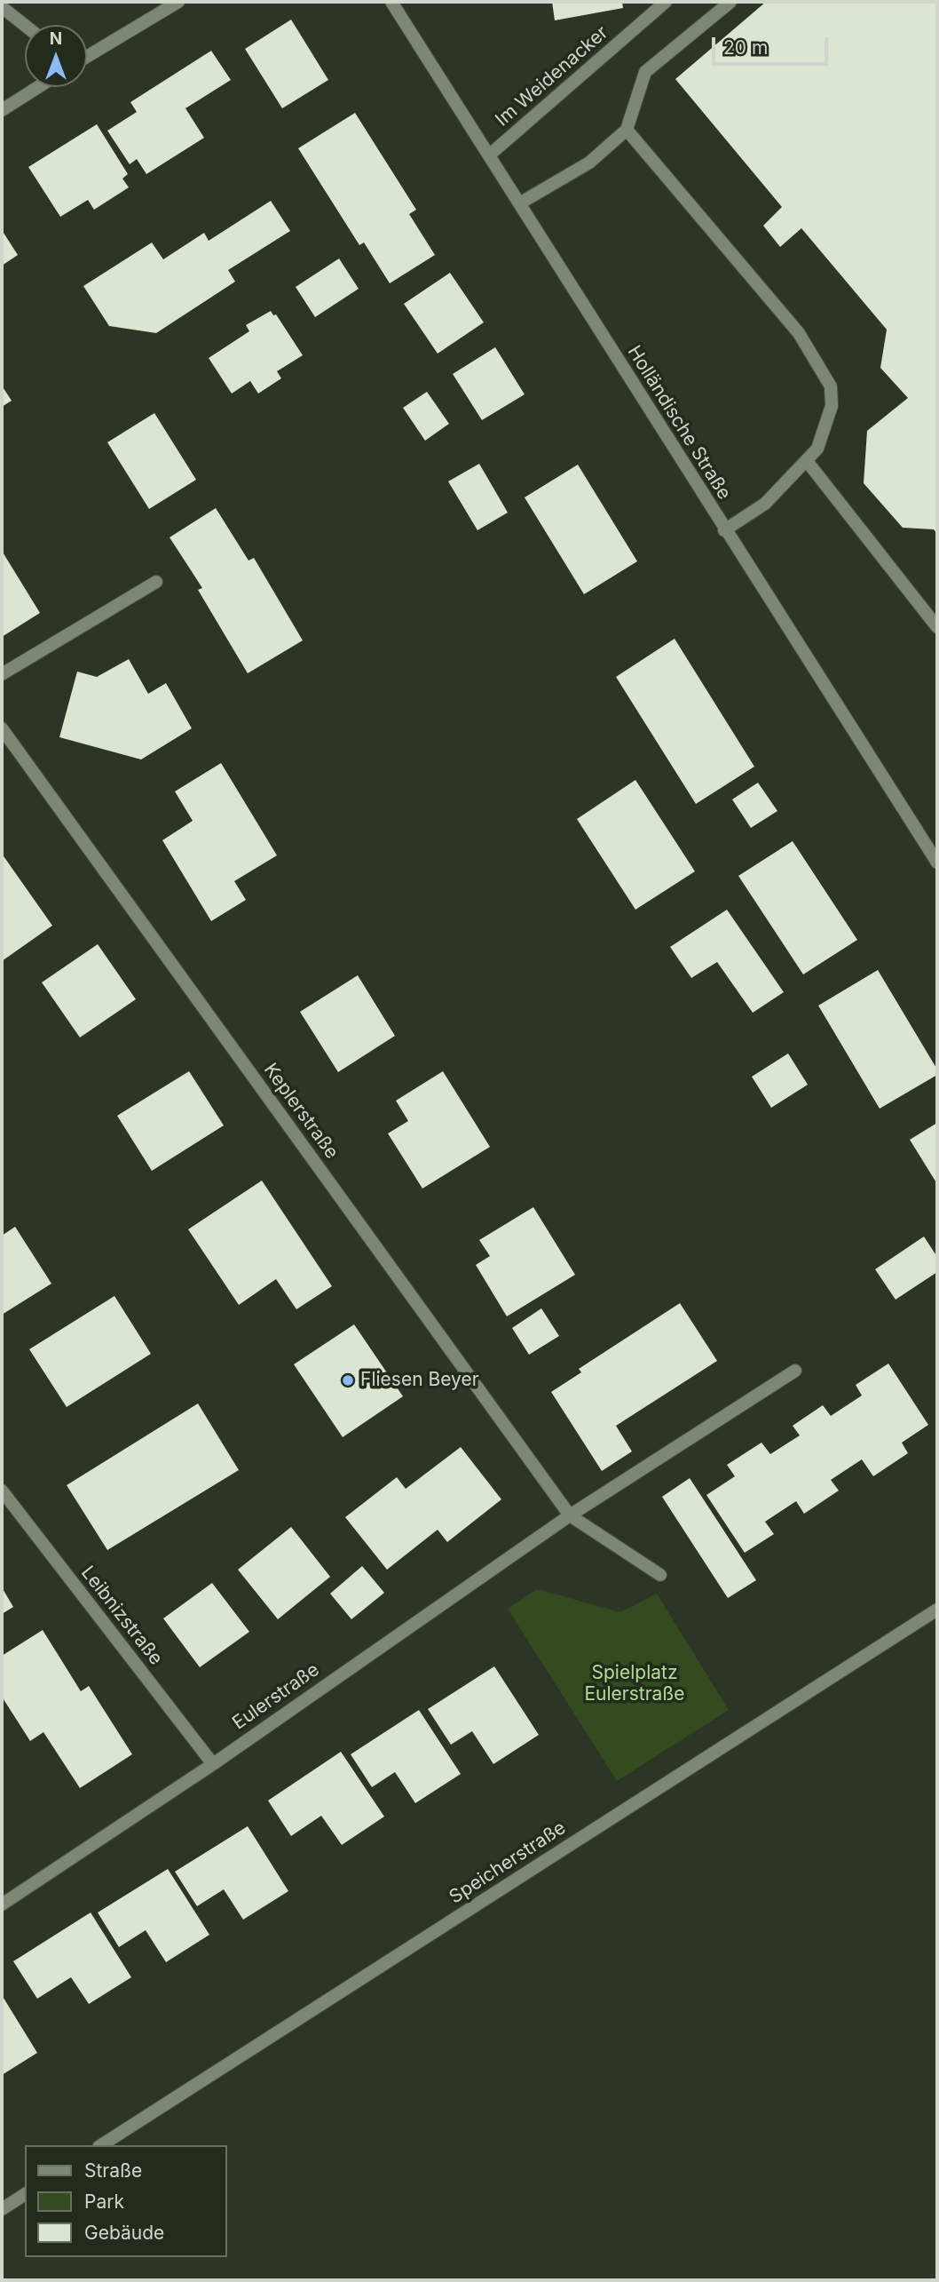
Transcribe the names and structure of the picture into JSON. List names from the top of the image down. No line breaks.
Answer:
{"streets":{"street":["Im Weidenacker","Holländische Straße","Keplerstraße","Leibnizstraße","Eulerstraße","Speicherstraße"]},"crossings":[["Im Weidenacker","Holländische Straße"],["Keplerstraße","Eulerstraße"],["Leibnizstraße","Eulerstraße"]],"parks":["Spielplatz Eulerstraße"],"places":["Fliesen Beyer"],"legend":["Straße","Park","Gebäude"],"scale_bar":"20 m","north":"top"}
